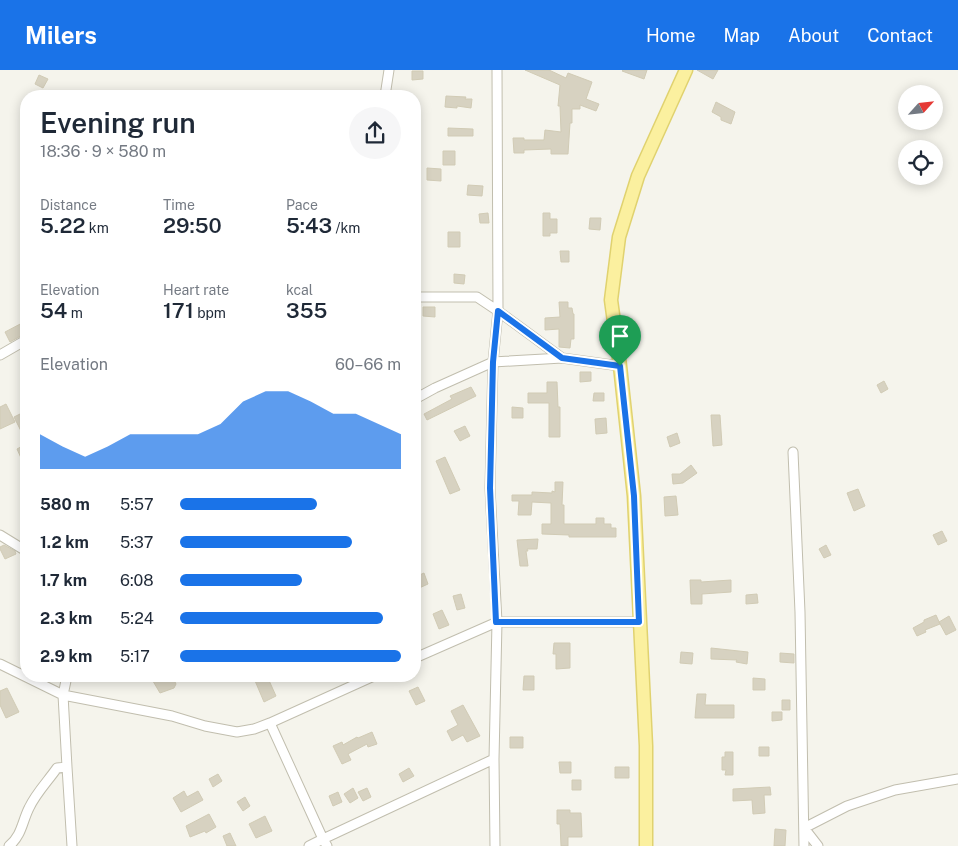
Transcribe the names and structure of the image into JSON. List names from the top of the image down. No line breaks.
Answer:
{"north":"top right","page":{"header":"Milers","nav":["Home","Map","About","Contact"],"heading":["Evening run","18:36 · 9 × 580 m"],"stats":[["Distance","5.22 km"],["Time","29:50"],["Pace","5:43 /km"],["Elevation","54 m"],["Heart rate","171 bpm"],["kcal","355"]],"chart":["Elevation","60–66 m"],"list":[{"name":"580 m","note":"5:57"},{"name":"1.2 km","note":"5:37"},{"name":"1.7 km","note":"6:08"},{"name":"2.3 km","note":"5:24"},{"name":"2.9 km","note":"5:17"}]}}
